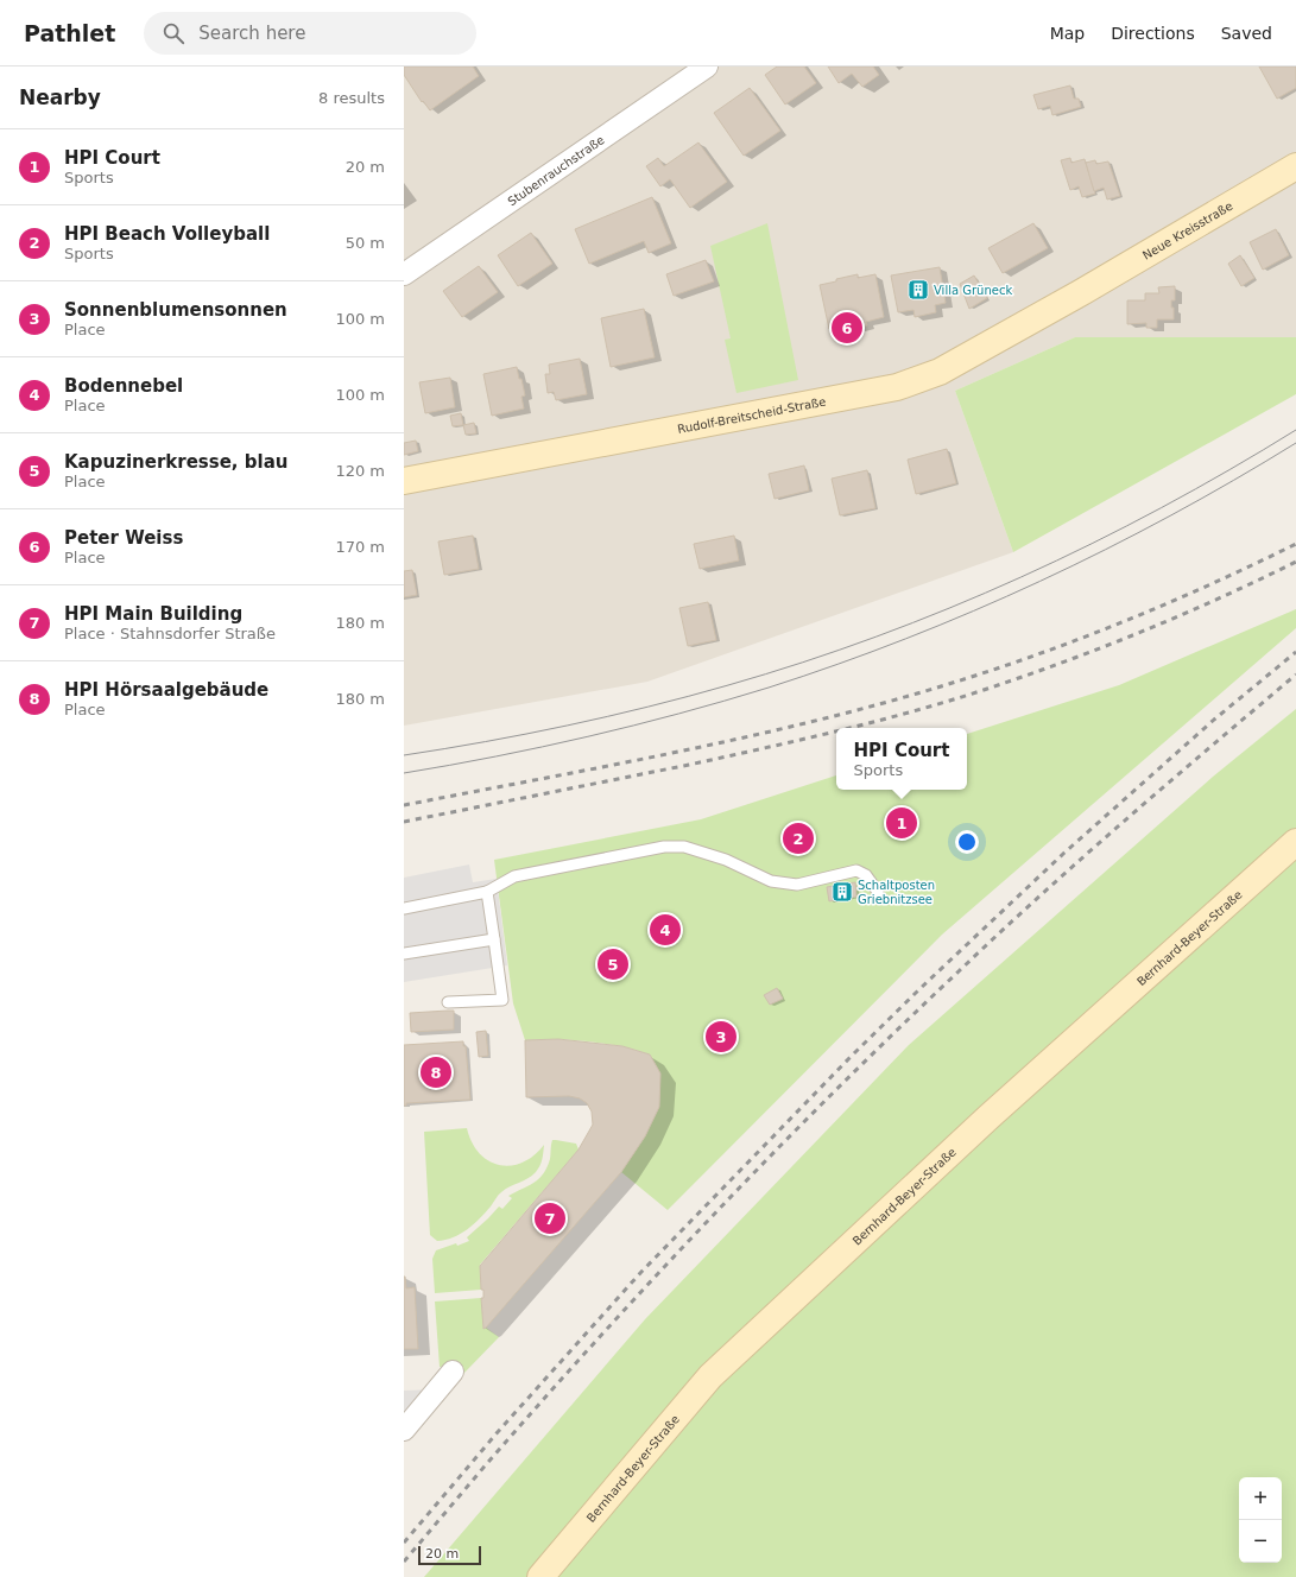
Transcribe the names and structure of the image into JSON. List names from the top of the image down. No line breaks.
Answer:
{"streets":{"street":["Stubenrauchstraße","Neue Kreisstraße","Rudolf-Breitscheid-Straße","Bernhard-Beyer-Straße"]},"crossings":[["Neue Kreisstraße","Rudolf-Breitscheid-Straße"]],"places":{"building":["Villa Grüneck","Schaltposten Griebnitzsee"]},"scale_bar":"20 m","page":{"header":"Pathlet","search":"Search here","nav":["Map","Directions","Saved"],"heading":["Nearby","8 results"],"list":[{"mark":"1","name":"HPI Court","note":"Sports","value":"20 m"},{"mark":"2","name":"HPI Beach Volleyball","note":"Sports","value":"50 m"},{"mark":"3","name":"Sonnenblumensonnen","note":"Place","value":"100 m"},{"mark":"4","name":"Bodennebel","note":"Place","value":"100 m"},{"mark":"5","name":"Kapuzinerkresse, blau","note":"Place","value":"120 m"},{"mark":"6","name":"Peter Weiss","note":"Place","value":"170 m"},{"mark":"7","name":"HPI Main Building","note":"Place · Stahnsdorfer Straße","value":"180 m"},{"mark":"8","name":"HPI Hörsaalgebäude","note":"Place","value":"180 m"}],"pins":["6","1","2","4","5","3","8","7"],"popup":["HPI Court","Sports"],"map_buttons":["+","−"],"scale":"20 m"}}
